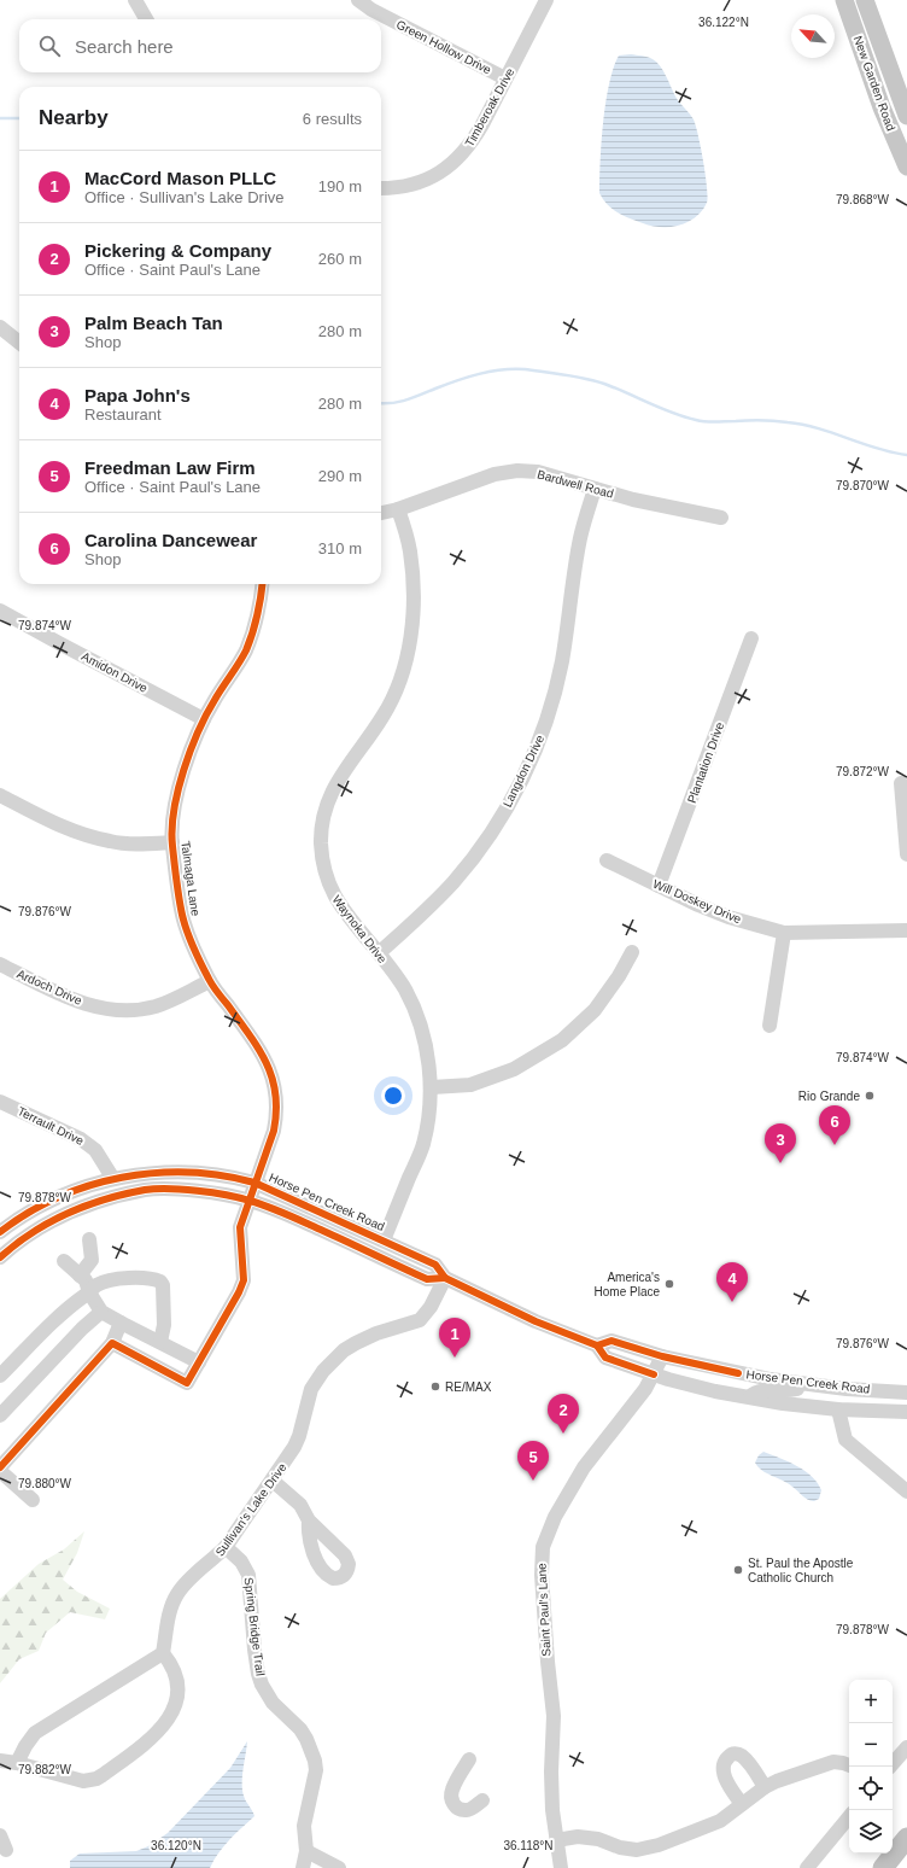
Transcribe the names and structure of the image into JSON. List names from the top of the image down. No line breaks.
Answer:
{"streets":{"main road":["New Garden Road"],"street":["Green Hollow Drive","Timberoak Drive","Bardwell Road","Amidon Drive","Plantation Drive","Langdon Drive","Talmaga Lane","Will Doskey Drive","Waynoka Drive","Ardoch Drive","Terrault Drive","Horse Pen Creek Road","Sullivan's Lake Drive","Saint Paul's Lane","Spring Bridge Trail"]},"crossings":[["Green Hollow Drive","Timberoak Drive"],["Bardwell Road","Langdon Drive"],["Bardwell Road","Waynoka Drive"],["Amidon Drive","Talmaga Lane"],["Plantation Drive","Will Doskey Drive"],["Langdon Drive","Waynoka Drive"],["Talmaga Lane","Ardoch Drive"],["Talmaga Lane","Horse Pen Creek Road"],["Waynoka Drive","Horse Pen Creek Road"],["Terrault Drive","Horse Pen Creek Road"],["Horse Pen Creek Road","Sullivan's Lake Drive"],["Horse Pen Creek Road","Saint Paul's Lane"],["Sullivan's Lake Drive","Spring Bridge Trail"]],"places":["Rio Grande","America's Home Place","RE/MAX","St. Paul the Apostle Catholic Church"],"north":"top left","page":{"search":"Search here","heading":["Nearby","6 results"],"list":[{"mark":"1","name":"MacCord Mason PLLC","note":"Office · Sullivan's Lake Drive","value":"190 m"},{"mark":"2","name":"Pickering & Company","note":"Office · Saint Paul's Lane","value":"260 m"},{"mark":"3","name":"Palm Beach Tan","note":"Shop","value":"280 m"},{"mark":"4","name":"Papa John's","note":"Restaurant","value":"280 m"},{"mark":"5","name":"Freedman Law Firm","note":"Office · Saint Paul's Lane","value":"290 m"},{"mark":"6","name":"Carolina Dancewear","note":"Shop","value":"310 m"}],"pins":["6","3","4","1","2","5"],"map_buttons":["+","−"]},"coordinates":["36.122°N","79.868°W","79.870°W","79.874°W","79.872°W","79.876°W","79.878°W","79.880°W","79.882°W","36.120°N","36.118°N"]}
